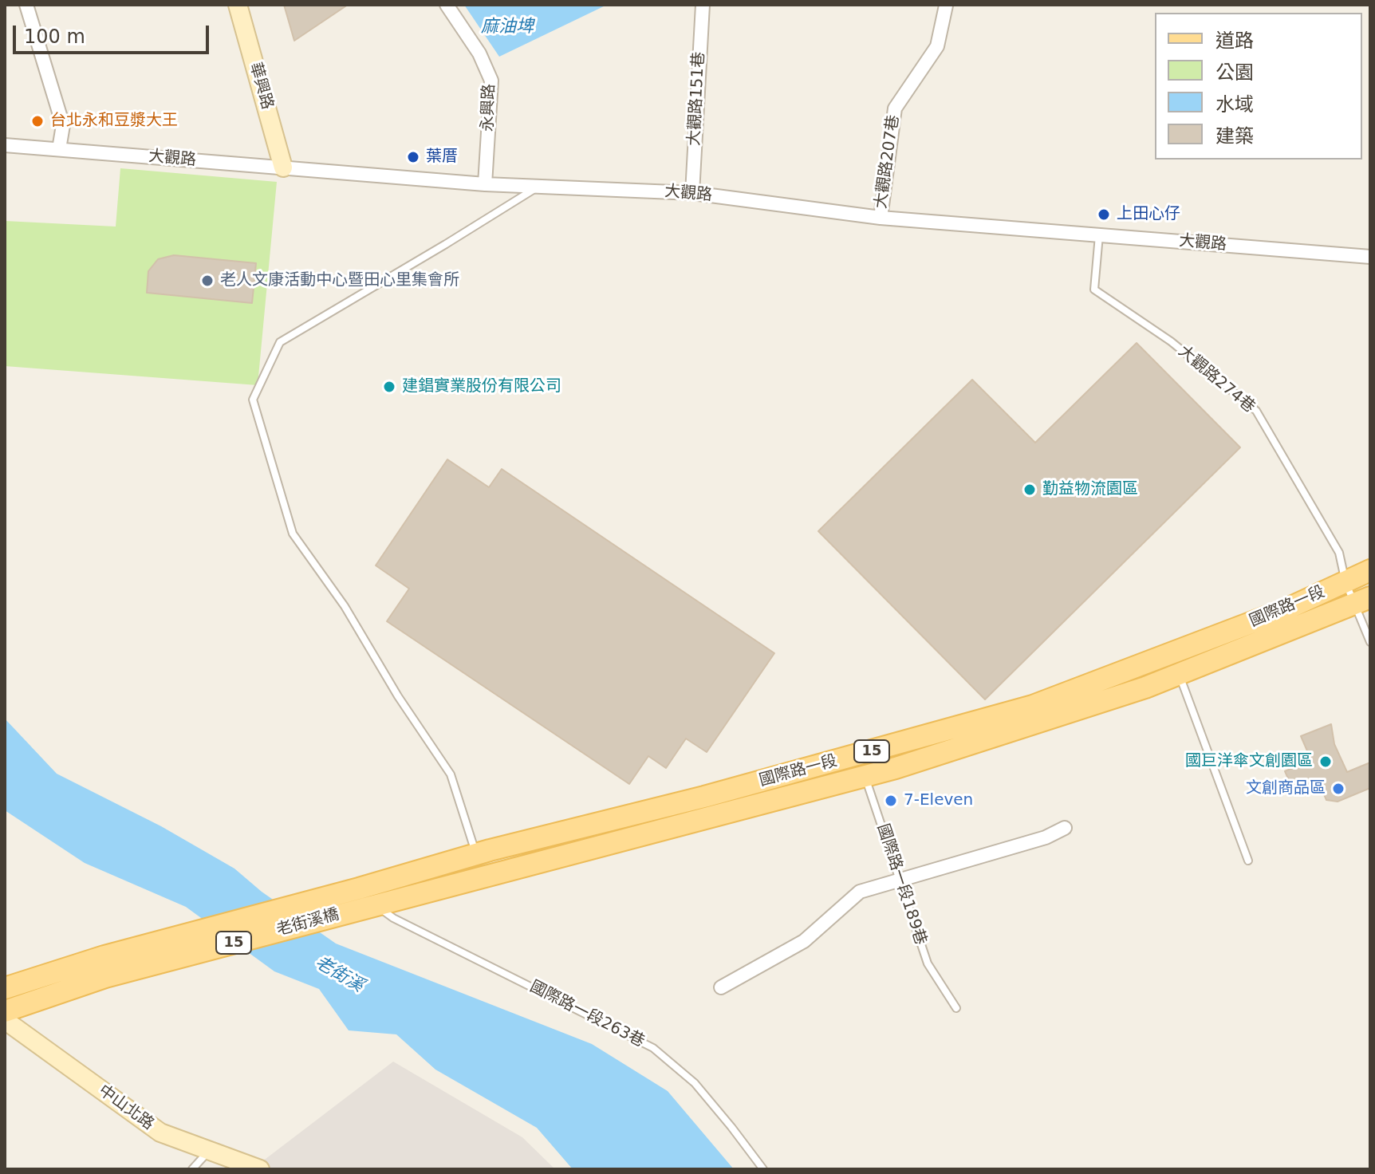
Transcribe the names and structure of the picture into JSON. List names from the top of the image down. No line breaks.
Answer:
{"streets":{"main road":["國際路一段","15","老街溪橋"],"street":["華興路","大觀路151巷","永興路","大觀路","大觀路207巷","中山北路"],"lane":["大觀路274巷","國際路一段189巷","國際路一段263巷"]},"crossings":[["華興路","大觀路"],["大觀路151巷","大觀路"],["永興路","大觀路"],["大觀路","大觀路207巷"],["大觀路","大觀路274巷"],["大觀路274巷","國際路一段"],["國際路一段","國際路一段189巷"],["國際路一段","老街溪橋"],["國際路一段","國際路一段263巷"],["15","老街溪橋"],["老街溪橋","國際路一段263巷"]],"water":["麻油埤","老街溪"],"places":["台北永和豆漿大王","葉厝","上田心仔","老人文康活動中心暨田心里集會所","建錩實業股份有限公司","勤益物流園區","國巨洋傘文創園區","文創商品區","7-Eleven"],"legend":["道路","公園","水域","建築"],"scale_bar":"100 m"}
